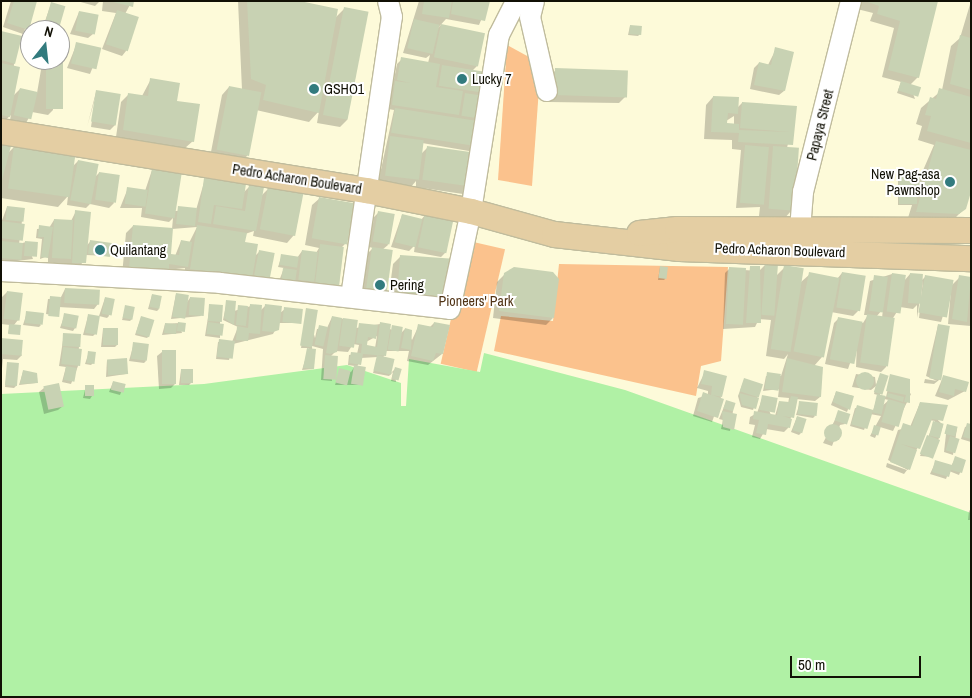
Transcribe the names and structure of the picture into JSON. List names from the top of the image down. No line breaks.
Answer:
{"streets":{"main road":["Pedro Acharon Boulevard"],"street":["Papaya Street"]},"crossings":[["Papaya Street","Pedro Acharon Boulevard"]],"parks":["Pioneers' Park"],"places":["Lucky 7","GSHO1","New Pag-asa Pawnshop","Quilantang","Pering"],"scale_bar":"50 m","north":"top"}
